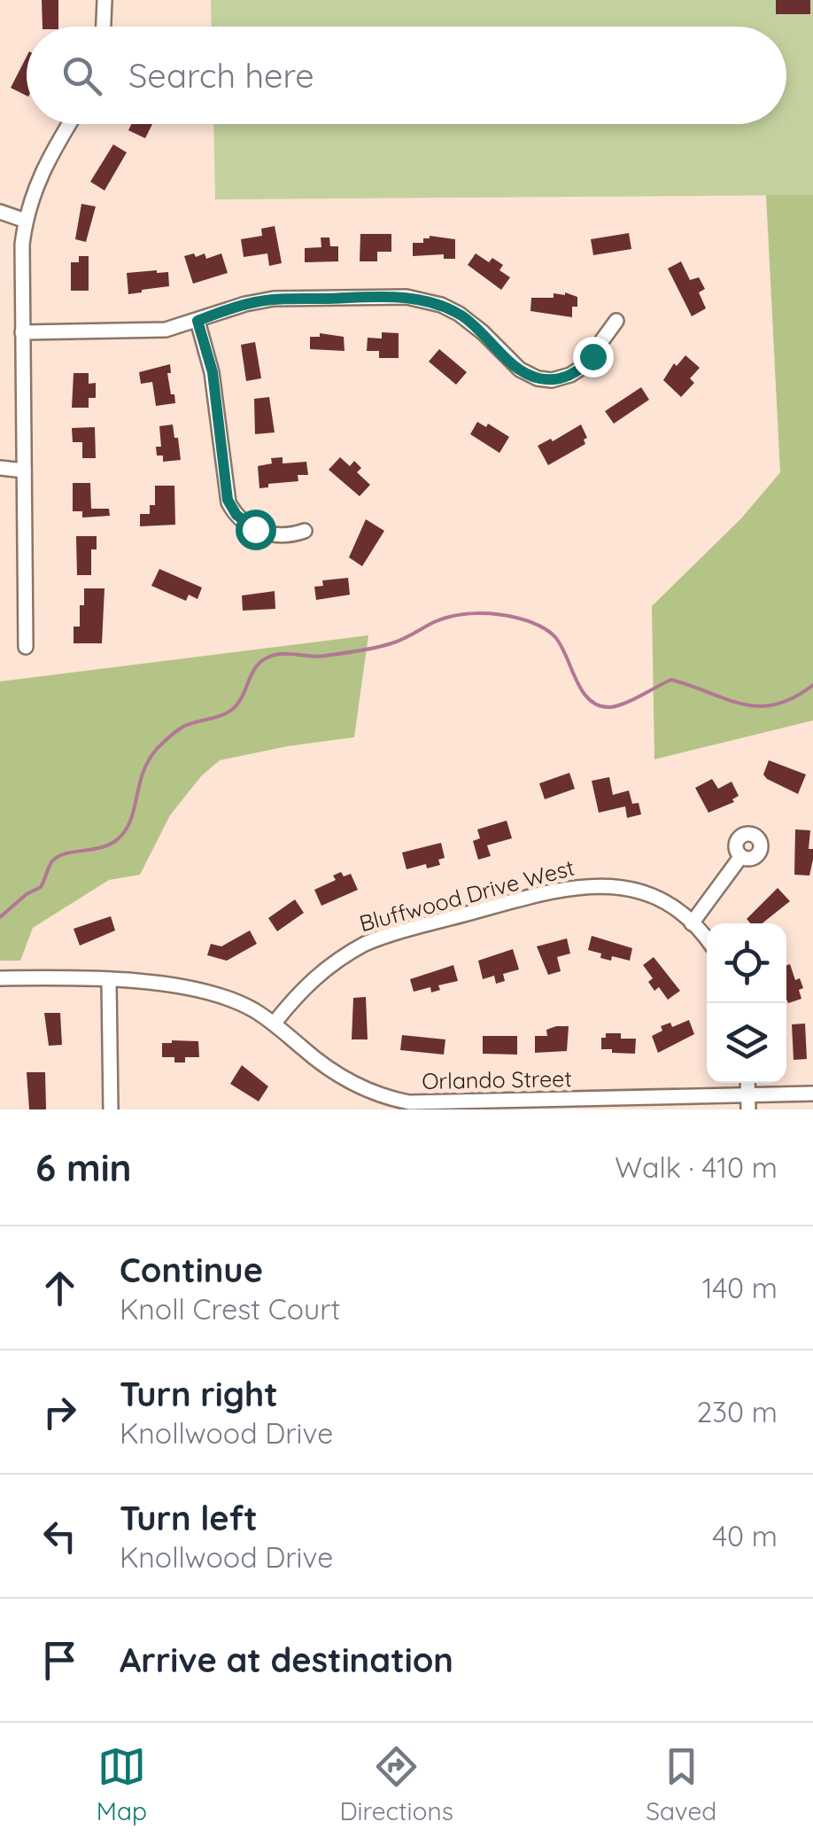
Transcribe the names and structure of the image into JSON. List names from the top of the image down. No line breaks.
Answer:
{"streets":{"street":["Bluffwood Drive West","Orlando Street"]},"crossings":[["Bluffwood Drive West","Orlando Street"]],"page":{"search":"Search here","heading":["6 min","Walk · 410 m"],"list":[["Continue","Knoll Crest Court","140 m"],["Turn right","Knollwood Drive","230 m"],["Turn left","Knollwood Drive","40 m"],"Arrive at destination"],"nav":["Map","Directions","Saved"]}}
